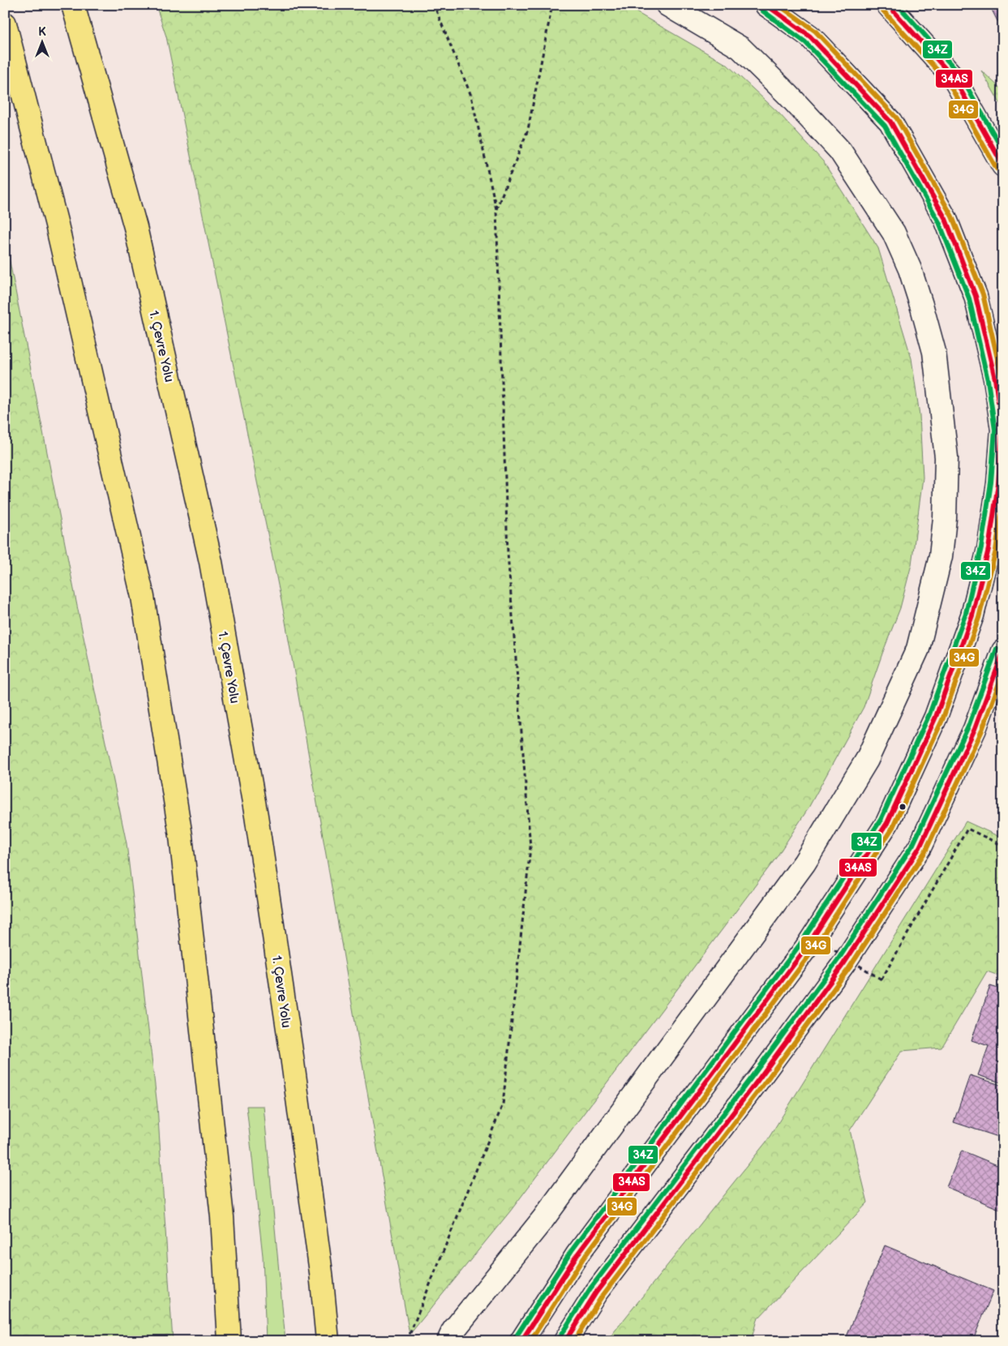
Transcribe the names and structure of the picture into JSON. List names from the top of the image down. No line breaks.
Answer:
{"streets":{"highway":["1. Çevre Yolu"]},"lines":["transit line 34AS","transit line 34G","transit line 34Z"],"north":"top"}
